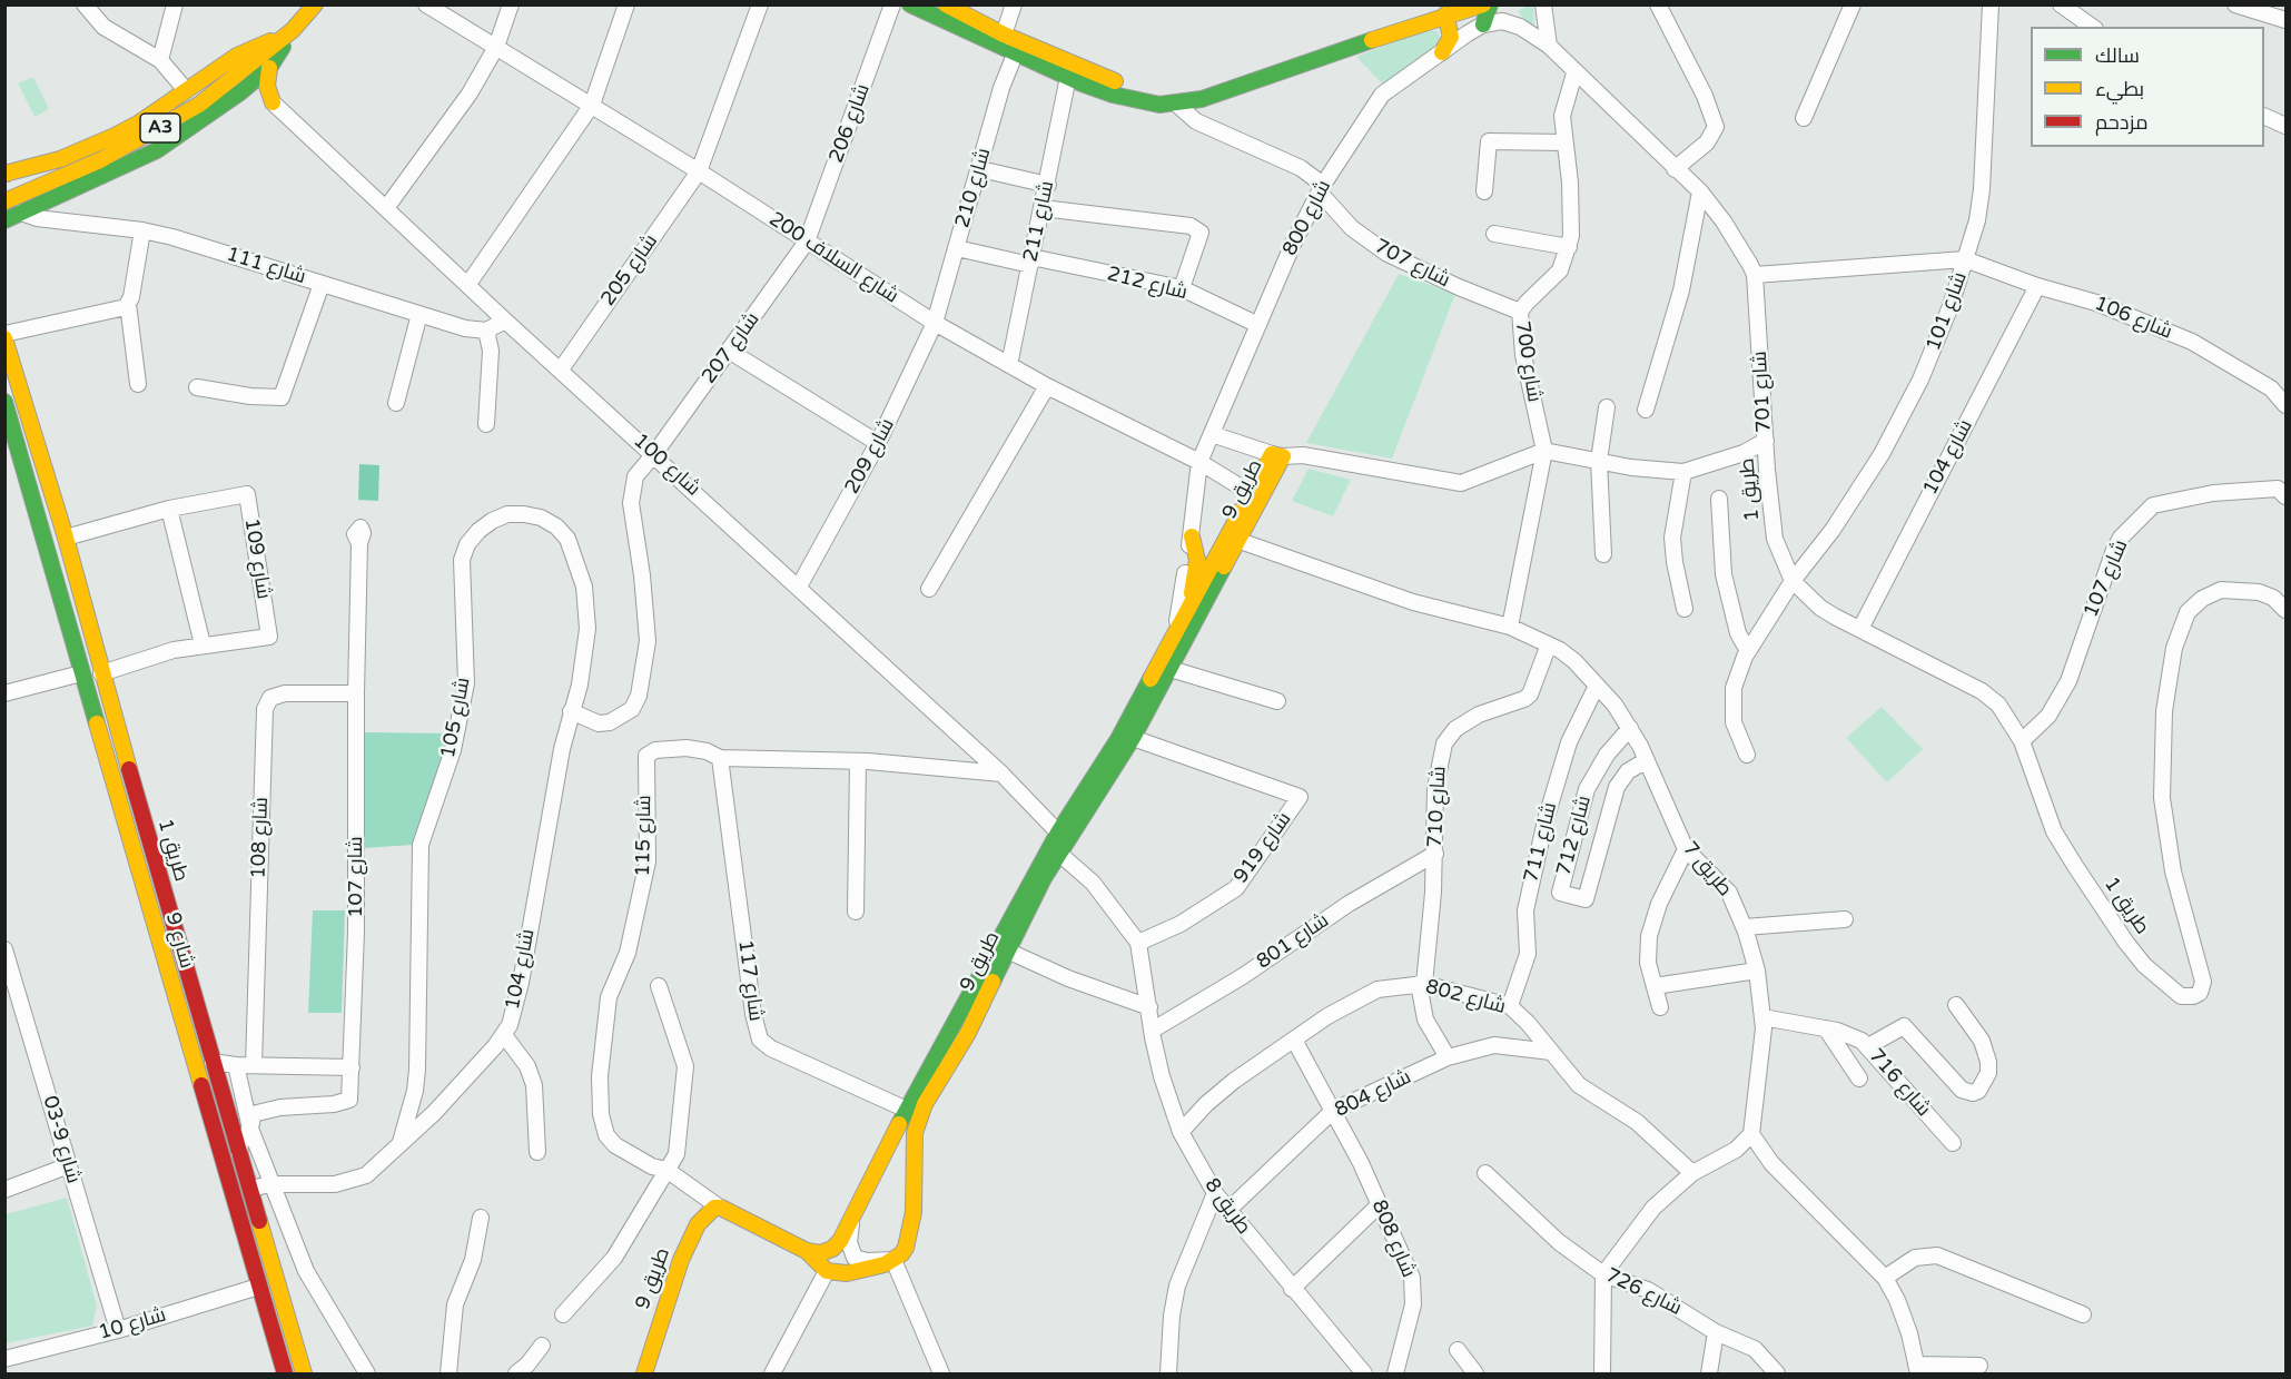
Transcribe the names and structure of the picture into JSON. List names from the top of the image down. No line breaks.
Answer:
{"streets":{"main road":["A3","9 طريق","طريق 1","شارع 9","طريق 9"],"street":["شارع 206","شارع 210","800 شارع","شارع 211","200 شارع السلاف","شارع 707","شارع 111","شارع 205","شارع 212","شارع 101","شارع 106","شارع 207","شارع 700","شارع 701","شارع 209","شارع 104","شارع 100","شارع 109","شارع 107","شارع 105","شارع 710","شارع 115","شارع 712","شارع 108","شارع 711","شارع 919","7 طريق","شارع 801","شارع 117","شارع 802","شارع 716","شارع 804","شارع 9-03","طريق 8","شارع 808","شارع 726","شارع 10"]},"crossings":[["شارع 206","200 شارع السلاف"],["شارع 206","شارع 207"],["شارع 210","200 شارع السلاف"],["شارع 210","شارع 212"],["شارع 210","شارع 209"],["800 شارع","200 شارع السلاف"],["800 شارع","شارع 707"],["800 شارع","شارع 212"],["800 شارع","شارع 701"],["800 شارع","9 طريق"],["شارع 211","200 شارع السلاف"],["شارع 211","شارع 212"],["200 شارع السلاف","شارع 205"],["200 شارع السلاف","شارع 207"],["200 شارع السلاف","شارع 209"],["200 شارع السلاف","9 طريق"],["شارع 707","شارع 700"],["شارع 205","شارع 100"],["شارع 101","شارع 106"],["شارع 101","طريق 1"],["شارع 106","شارع 104"],["شارع 207","شارع 104"],["شارع 207","شارع 100"],["شارع 207","شارع 105"],["شارع 700","شارع 701"],["شارع 700","7 طريق"],["شارع 701","طريق 1"],["شارع 209","شارع 100"],["شارع 104","طريق 1"],["شارع 104","شارع 105"],["شارع 100","9 طريق"],["شارع 100","شارع 115"],["9 طريق","شارع 919"],["9 طريق","7 طريق"],["9 طريق","شارع 117"],["9 طريق","طريق 8"],["طريق 1","شارع 109"],["طريق 1","شارع 107"],["شارع 107","شارع 108"],["شارع 710","7 طريق"],["شارع 710","شارع 801"],["شارع 710","شارع 802"],["شارع 710","شارع 804"],["شارع 115","شارع 117"],["شارع 115","طريق 9"],["شارع 712","7 طريق"],["شارع 711","7 طريق"],["شارع 711","شارع 802"],["شارع 919","طريق 8"],["7 طريق","شارع 716"],["شارع 9","شارع 10"],["شارع 801","طريق 8"],["شارع 802","شارع 804"],["شارع 802","طريق 8"],["شارع 802","شارع 808"],["شارع 804","طريق 8"],["شارع 804","شارع 808"],["شارع 9-03","شارع 10"]],"legend":["سالك","بطيء","مزدحم"]}
